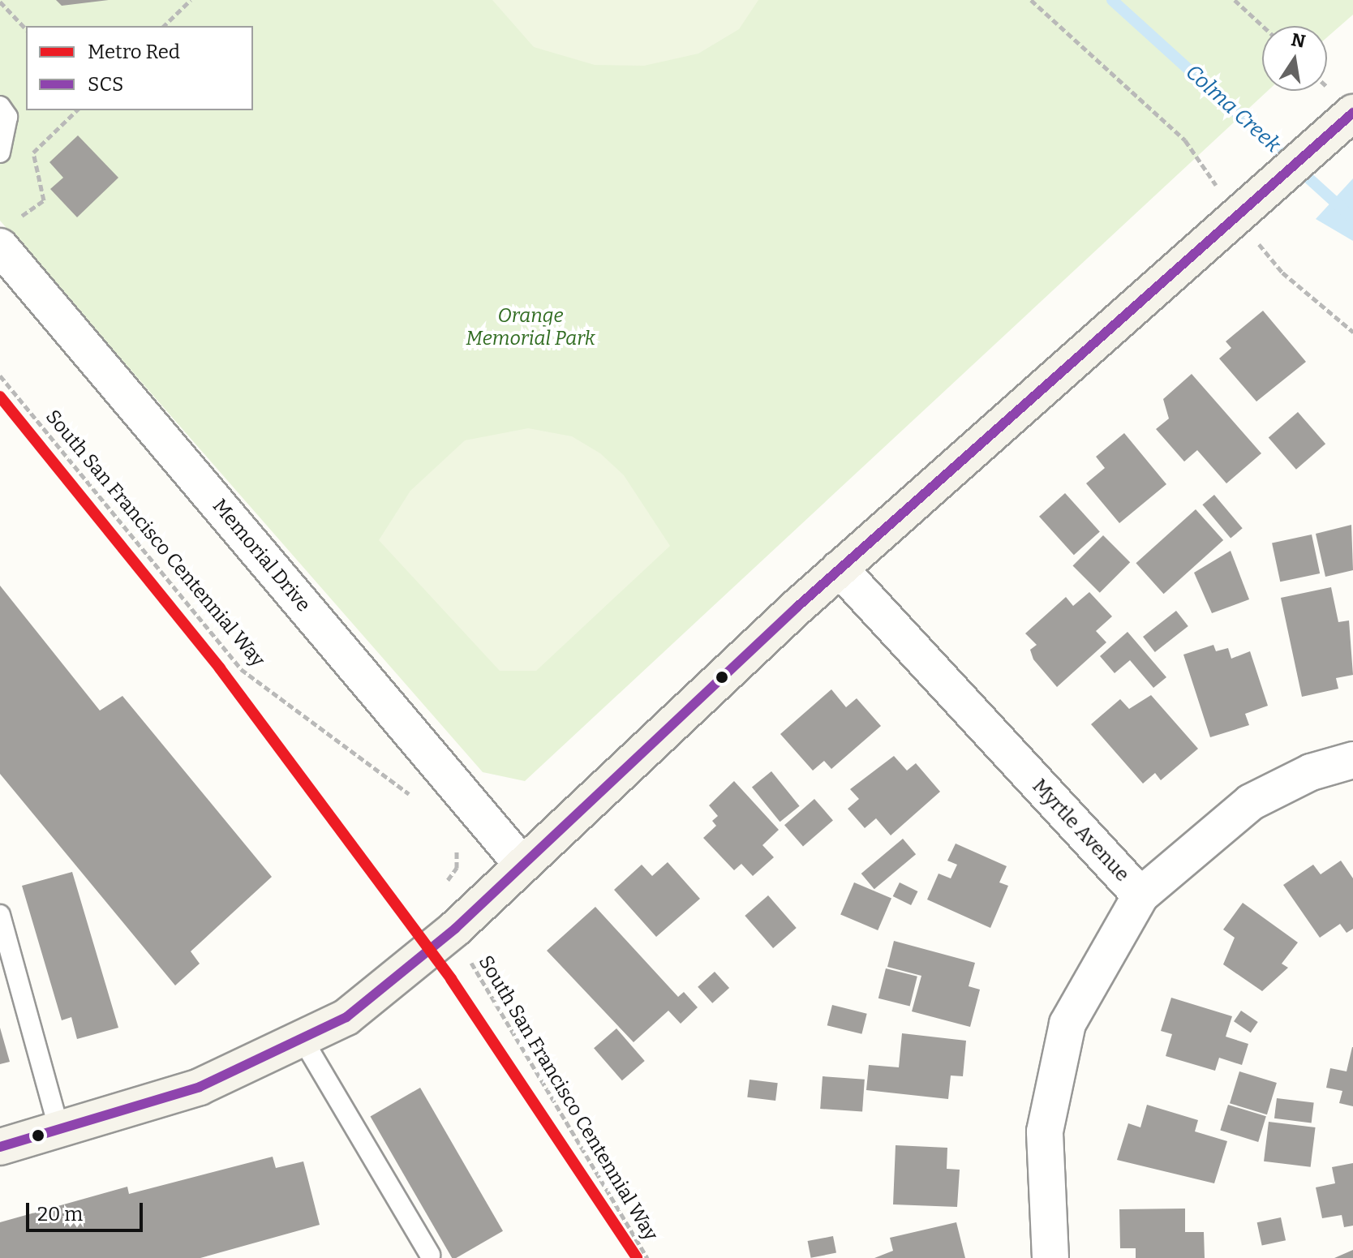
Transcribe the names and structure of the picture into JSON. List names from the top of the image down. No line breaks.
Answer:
{"streets":{"street":["Memorial Drive","Myrtle Avenue"],"path":["South San Francisco Centennial Way"]},"water":["Colma Creek"],"parks":["Orange Memorial Park"],"lines":["transit line SCS","metro line Red"],"legend":["Metro Red","SCS"],"scale_bar":"20 m","north":"top"}
